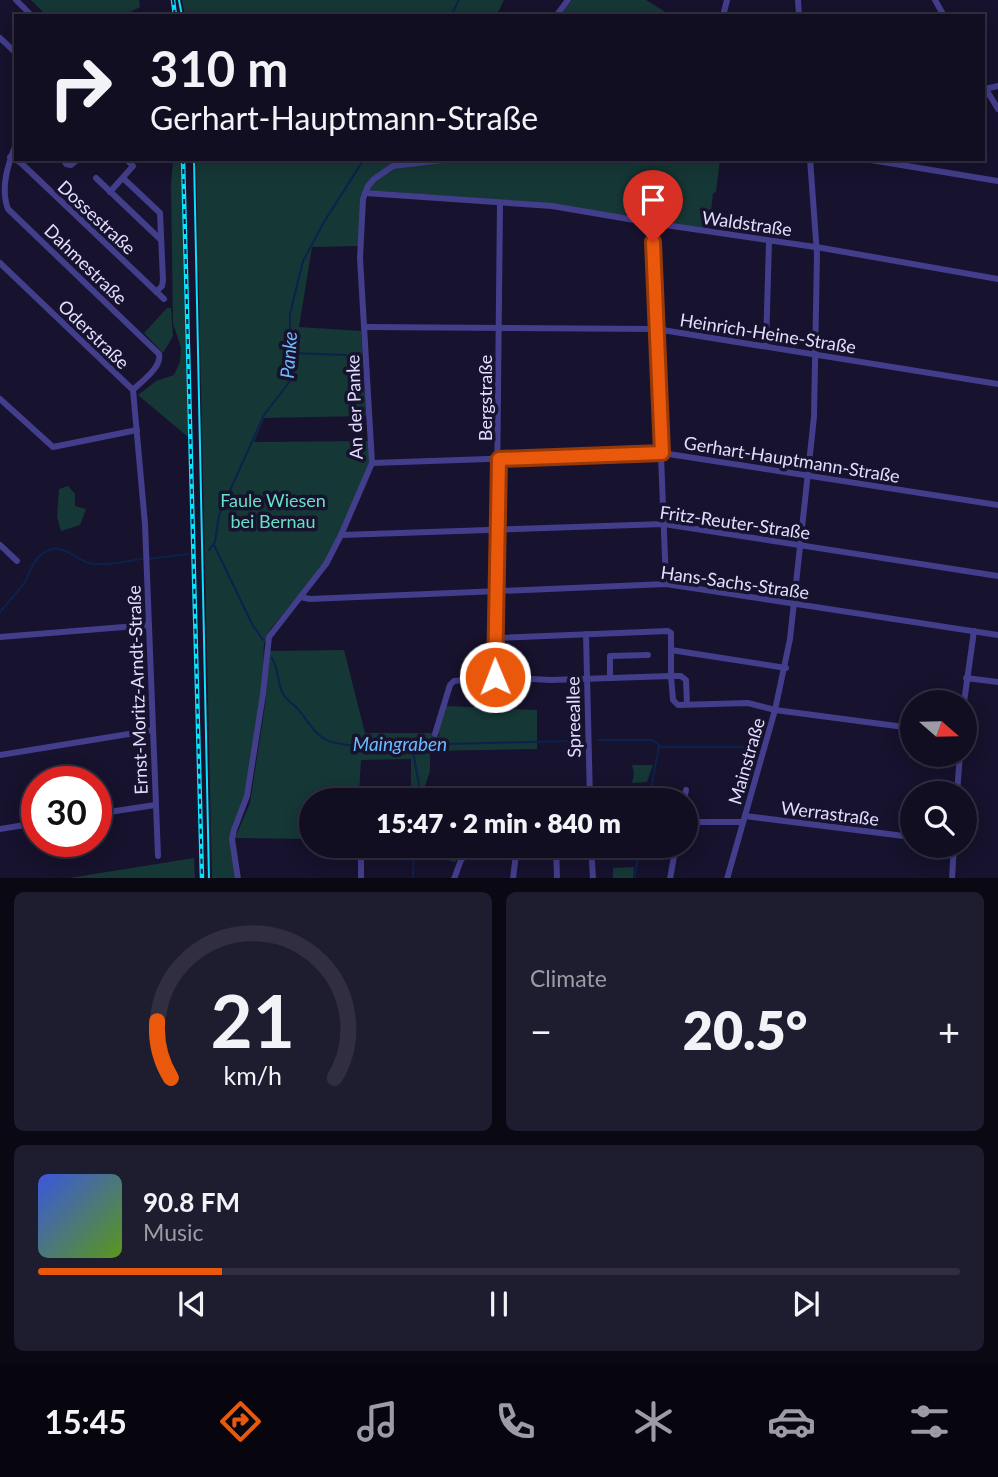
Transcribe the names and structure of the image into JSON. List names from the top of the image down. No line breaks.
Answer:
{"streets":{"street":["Dossestraße","Waldstraße","Dahmestraße","Heinrich-Heine-Straße","Oderstraße","Bergstraße","An der Panke","Gerhart-Hauptmann-Straße","Fritz-Reuter-Straße","Hans-Sachs-Straße","Ernst-Moritz-Arndt-Straße","Spreeallee","Mainstraße","Werrastraße"]},"crossings":[["Dossestraße","Dahmestraße"],["Waldstraße","Bergstraße"],["Waldstraße","An der Panke"],["Waldstraße","Mainstraße"],["Dahmestraße","Oderstraße"],["Heinrich-Heine-Straße","Bergstraße"],["Heinrich-Heine-Straße","An der Panke"],["Heinrich-Heine-Straße","Mainstraße"],["Oderstraße","Ernst-Moritz-Arndt-Straße"],["Bergstraße","Gerhart-Hauptmann-Straße"],["Bergstraße","Fritz-Reuter-Straße"],["Bergstraße","Hans-Sachs-Straße"],["An der Panke","Gerhart-Hauptmann-Straße"],["An der Panke","Fritz-Reuter-Straße"],["An der Panke","Hans-Sachs-Straße"],["Gerhart-Hauptmann-Straße","Mainstraße"],["Fritz-Reuter-Straße","Mainstraße"],["Hans-Sachs-Straße","Mainstraße"],["Mainstraße","Werrastraße"]],"water":["Panke","Maingraben"],"parks":["Faule Wiesen bei Bernau"],"north":"right","page":{"turn":["310 m","Gerhart-Hauptmann-Straße"],"limit":"30","trip":"15:47 · 2 min · 840 m","tile":"Climate","heat":["−","20.5°","+"],"song":["90.8 FM","Music"],"tabs":"15:45","gauge":["21","km/h"]}}
